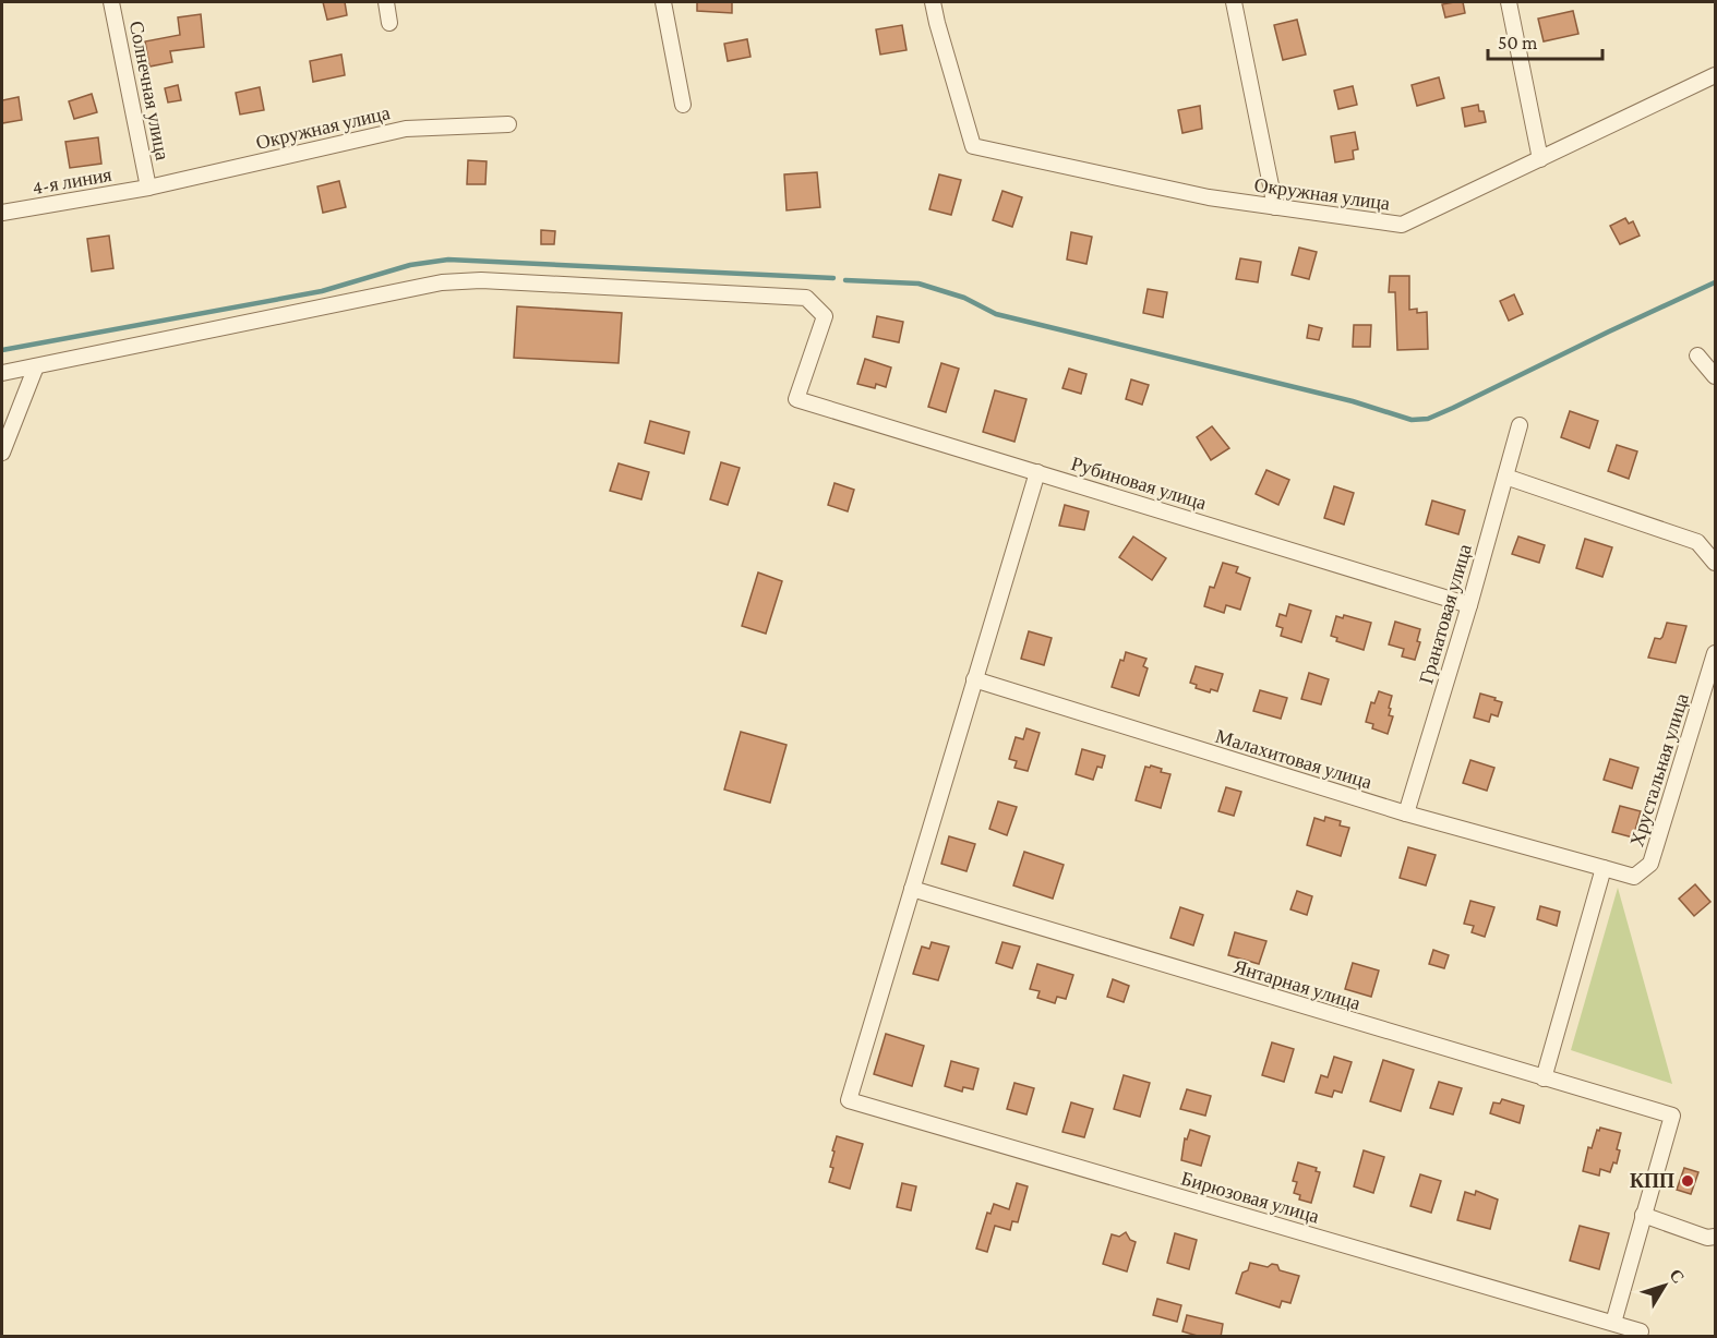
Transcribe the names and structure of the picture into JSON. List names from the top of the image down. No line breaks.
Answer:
{"streets":{"street":["Солнечная улица","Окружная улица","4-я линия","Рубиновая улица","Гранатовая улица","Малахитовая улица","Хрустальная улица","Янтарная улица","Бирюзовая улица"]},"crossings":[["Солнечная улица","Окружная улица"],["Солнечная улица","4-я линия"],["Окружная улица","4-я линия"],["Рубиновая улица","Гранатовая улица"],["Гранатовая улица","Малахитовая улица"],["Малахитовая улица","Хрустальная улица"],["Янтарная улица","Бирюзовая улица"]],"places":["КПП"],"scale_bar":"50 m","north":"top right"}
